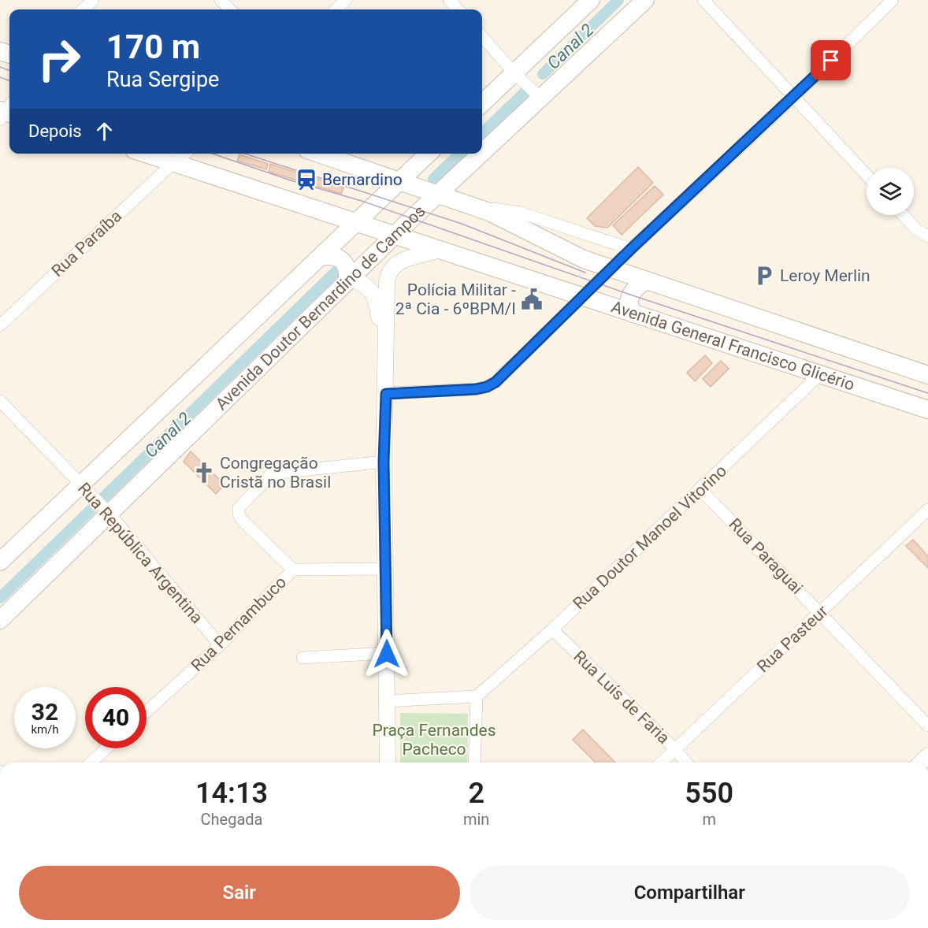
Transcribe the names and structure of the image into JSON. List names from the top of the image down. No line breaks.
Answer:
{"streets":{"main road":["Avenida Doutor Bernardino de Campos","Avenida General Francisco Glicério"],"street":["Rua Paraíba","Rua Doutor Manoel Vitorino","Rua República Argentina","Rua Paraguai","Rua Pernambuco","Rua Pasteur","Rua Luís de Faria"]},"crossings":[["Rua Paraíba","Avenida General Francisco Glicério"],["Avenida Doutor Bernardino de Campos","Avenida General Francisco Glicério"],["Avenida Doutor Bernardino de Campos","Rua República Argentina"],["Avenida General Francisco Glicério","Rua Doutor Manoel Vitorino"],["Rua Doutor Manoel Vitorino","Rua Paraguai"],["Rua Doutor Manoel Vitorino","Rua Luís de Faria"],["Rua República Argentina","Rua Pernambuco"],["Rua Paraguai","Rua Pasteur"],["Rua Pasteur","Rua Luís de Faria"]],"water":["Canal 2"],"parks":["Praça Fernandes Pacheco"],"places":{"station":["Bernardino"],"parking":["Leroy Merlin"],"public building":["Polícia Militar - 2ª Cia - 6ºBPM/I"],"church":["Congregação Cristã no Brasil"]},"page":{"turn":["170 m","Rua Sergipe"],"then":"Depois","speed":"32 km/h","limit":"40","eta":["14:13","Chegada","2","min","550","m"],"buttons":["Sair","Compartilhar"]}}
